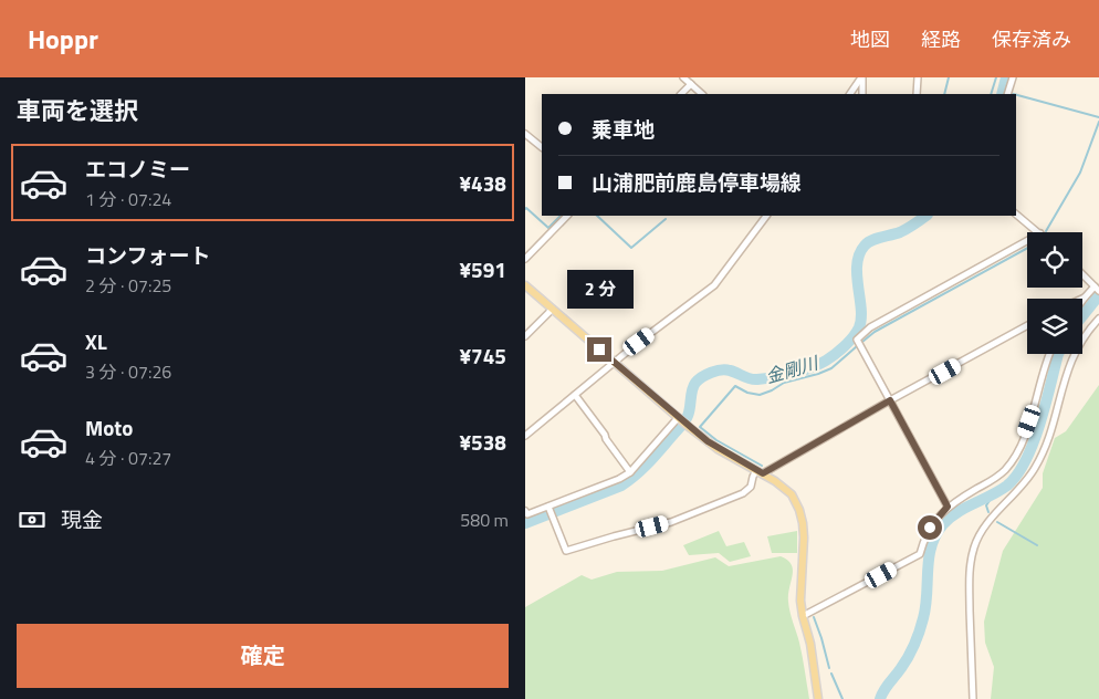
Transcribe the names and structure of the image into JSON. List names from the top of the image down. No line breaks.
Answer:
{"water":["金剛川"],"page":{"header":"Hoppr","nav":["地図","経路","保存済み"],"heading":"車両を選択","banner":["乗車地","山浦肥前鹿島停車場線"],"list":[{"name":"エコノミー","note":"1 分 · 07:24","value":"¥438"},{"name":"コンフォート","note":"2 分 · 07:25","value":"¥591"},{"name":"XL","note":"3 分 · 07:26","value":"¥745"},{"name":"Moto","note":"4 分 · 07:27","value":"¥538"}],"bubble":"2 分","pay":["現金","580 m"],"buttons":"確定"}}
